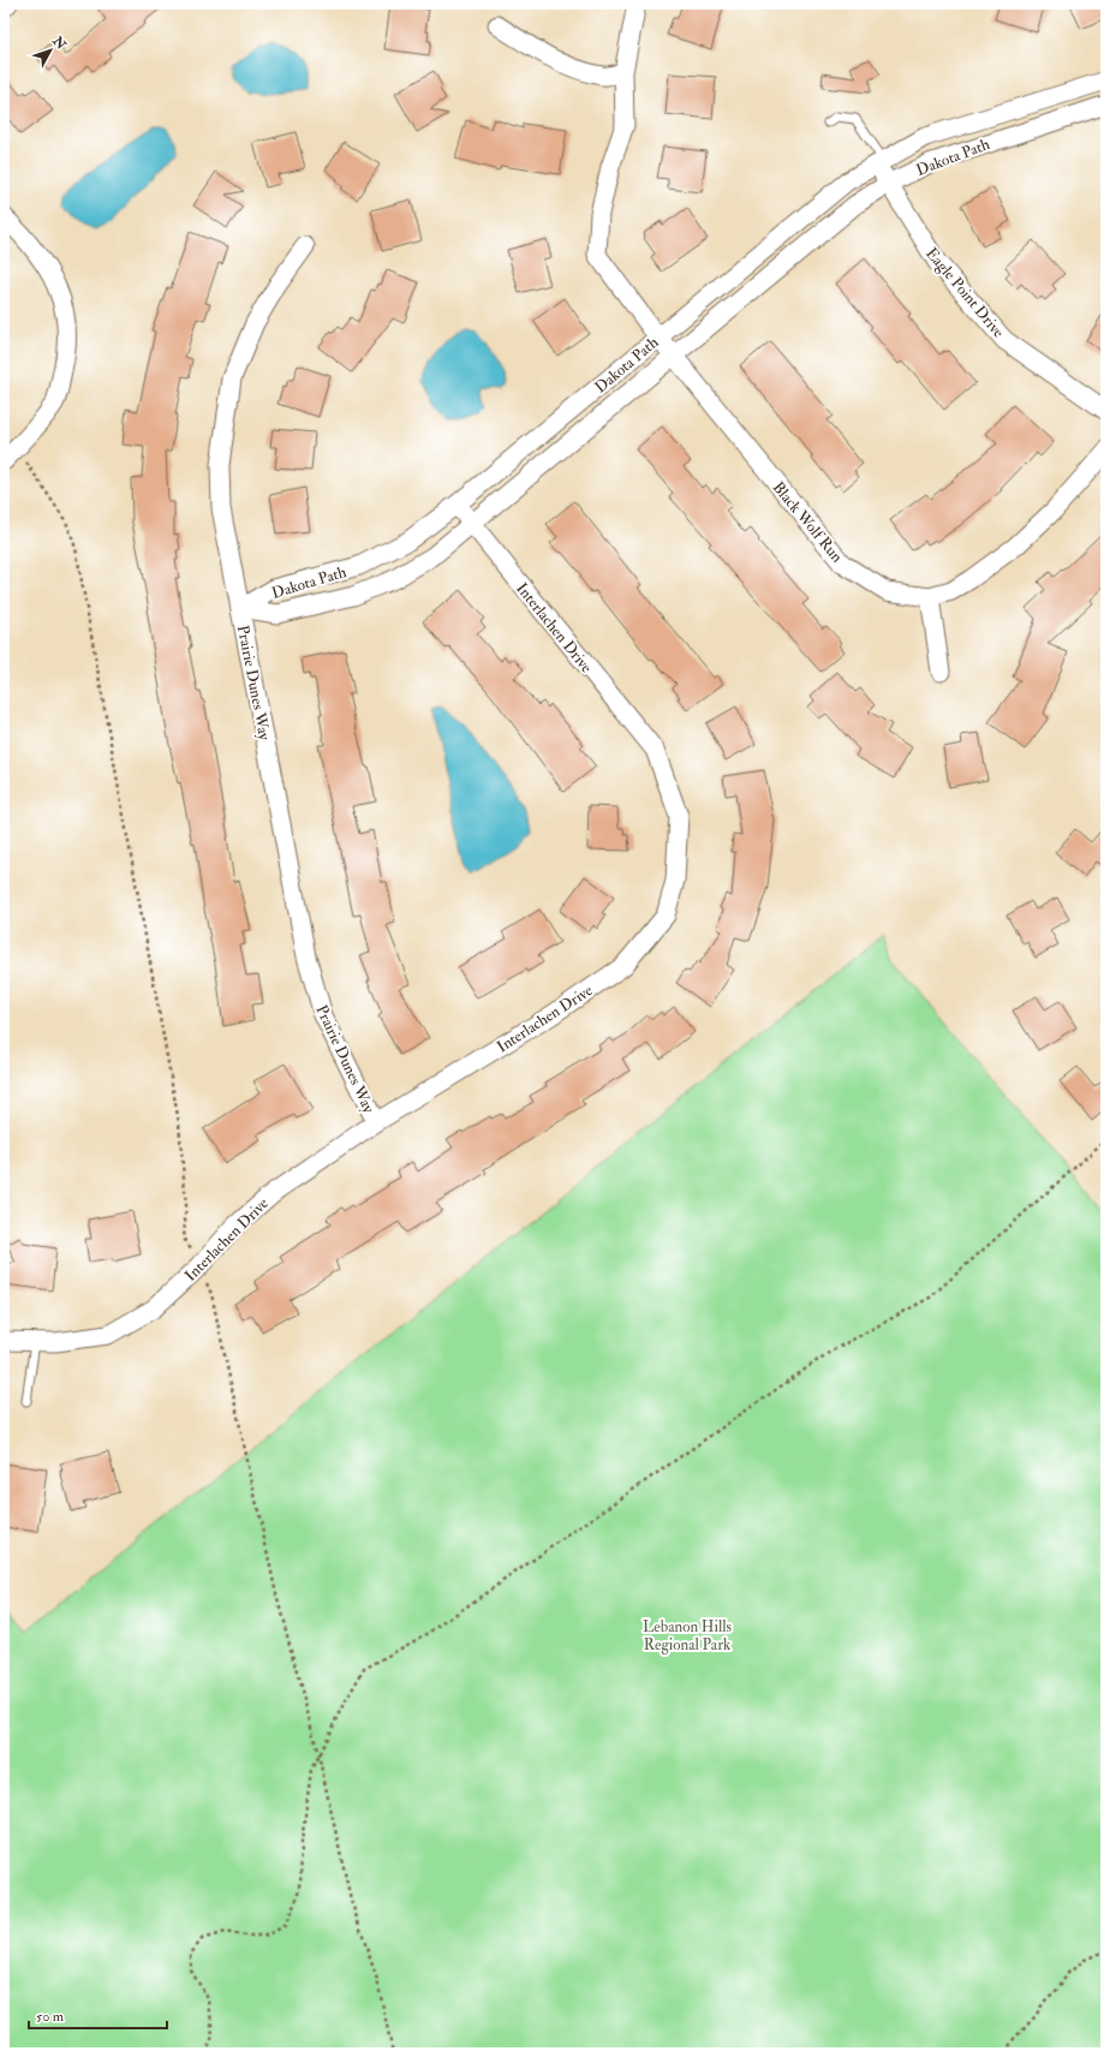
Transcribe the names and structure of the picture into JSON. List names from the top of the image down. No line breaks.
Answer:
{"streets":{"street":["Dakota Path","Eagle Point Drive","Black Wolf Run","Interlachen Drive","Prairie Dunes Way"]},"crossings":[["Dakota Path","Eagle Point Drive"],["Dakota Path","Black Wolf Run"],["Dakota Path","Interlachen Drive"],["Dakota Path","Prairie Dunes Way"],["Interlachen Drive","Prairie Dunes Way"]],"parks":["Lebanon Hills Regional Park"],"scale_bar":"50 m","north":"top right"}
